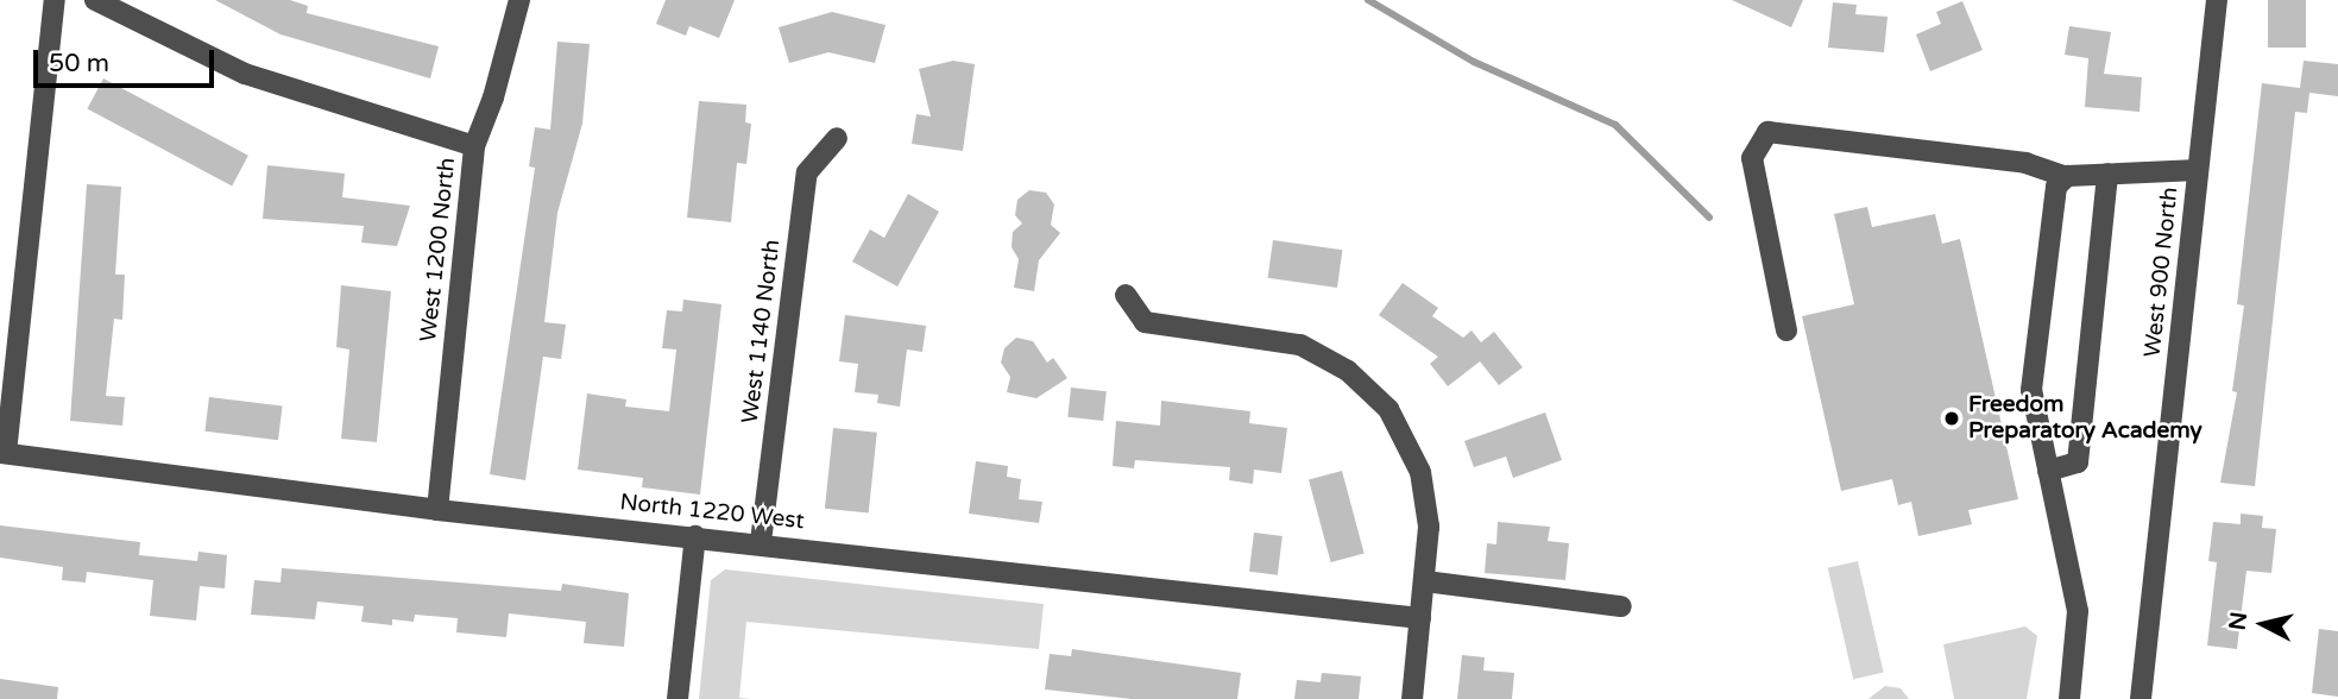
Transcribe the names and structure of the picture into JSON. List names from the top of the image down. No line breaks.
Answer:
{"streets":{"street":["West 1200 North","West 900 North","West 1140 North","North 1220 West"]},"crossings":[["West 1200 North","North 1220 West"],["West 1140 North","North 1220 West"]],"places":["Freedom Preparatory Academy"],"scale_bar":"50 m","north":"left"}
